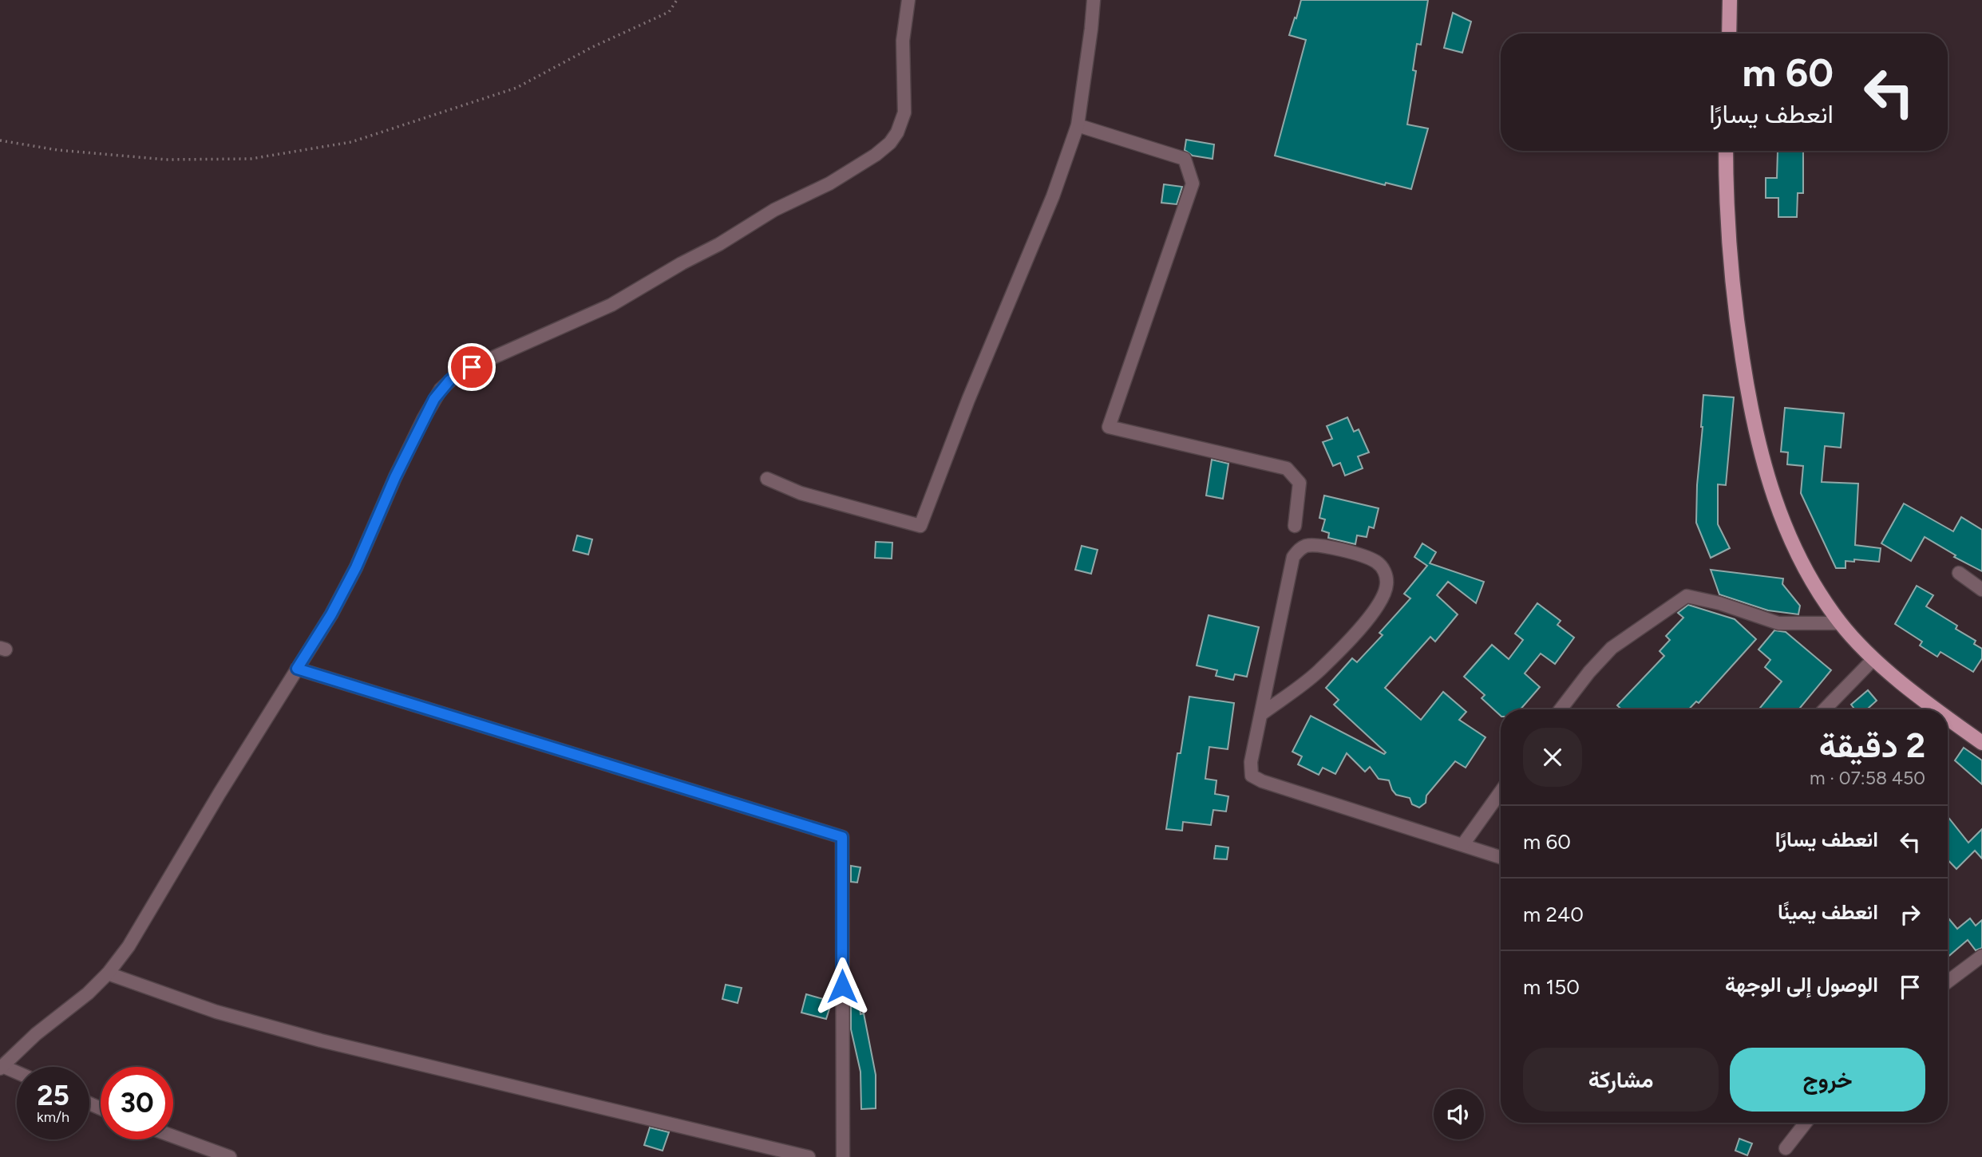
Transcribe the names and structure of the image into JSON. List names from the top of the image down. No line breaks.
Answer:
{"page":{"turn":["60 m","انعطف يسارًا"],"heading":["2 دقيقة","450 m · 07:58"],"list":[{"name":"انعطف يسارًا","value":"60 m"},{"name":"انعطف يمينًا","value":"240 m"},{"name":"الوصول إلى الوجهة","value":"150 m"}],"buttons":["خروج","مشاركة"],"speed":"25 km/h","limit":"30"}}
